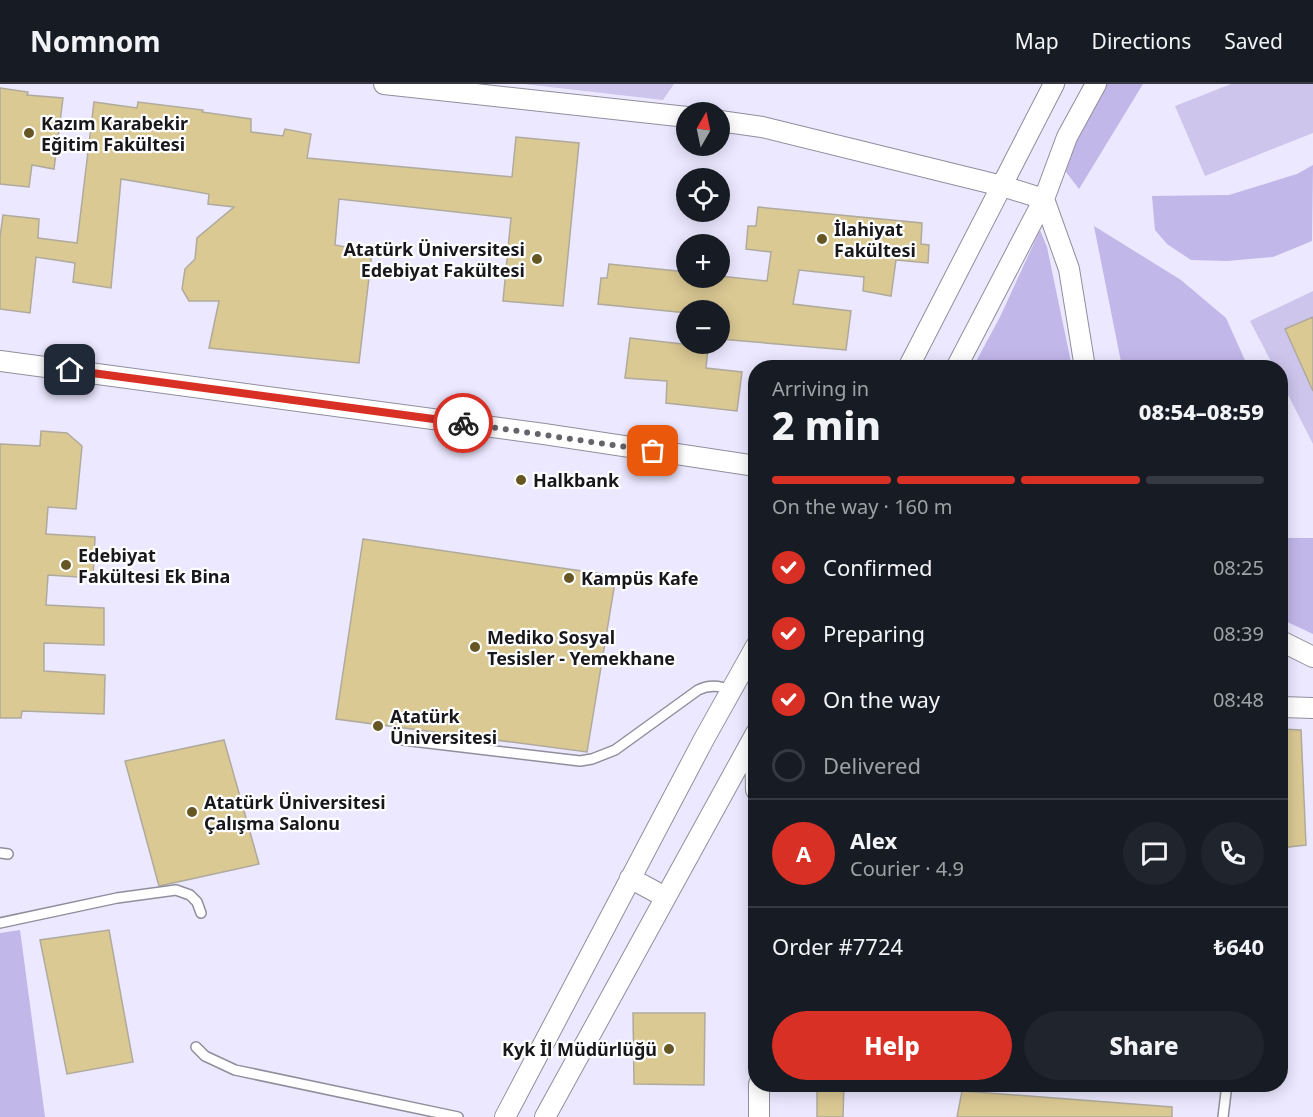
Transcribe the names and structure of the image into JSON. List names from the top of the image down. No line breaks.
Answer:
{"places":["Kazım Karabekir Eğitim Fakültesi","İlahiyat Fakültesi","Atatürk Üniversitesi Edebiyat Fakültesi","Halkbank","Edebiyat Fakültesi Ek Bina","Kampüs Kafe","Mediko Sosyal Tesisler - Yemekhane","Atatürk Üniversitesi","Atatürk Üniversitesi Çalışma Salonu","Kyk İl Müdürlüğü"],"north":"top","page":{"header":"Nomnom","nav":["Map","Directions","Saved"],"map_buttons":["+","−"],"heading":["2 min","Arriving in","08:54–08:59"],"panel":["Alex","Courier · 4.9","Order #7724","₺640"],"bar":"On the way · 160 m","list":[["Confirmed","08:25"],["Preparing","08:39"],["On the way","08:48"],"Delivered"],"round":"A","buttons":["Help","Share"]}}
